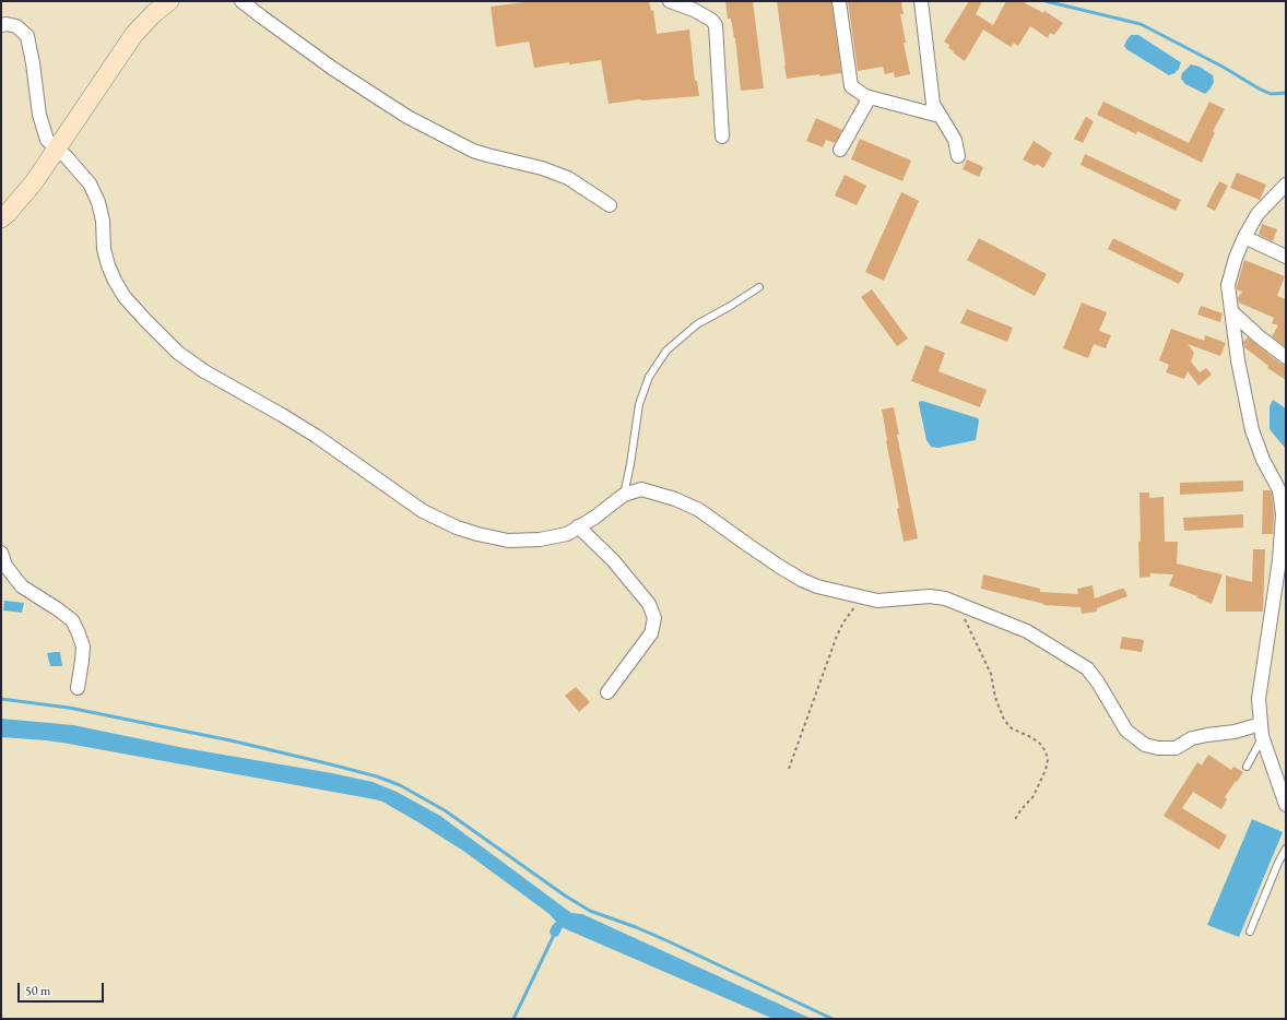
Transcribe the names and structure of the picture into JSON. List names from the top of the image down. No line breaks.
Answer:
{"scale_bar":"50 m"}
